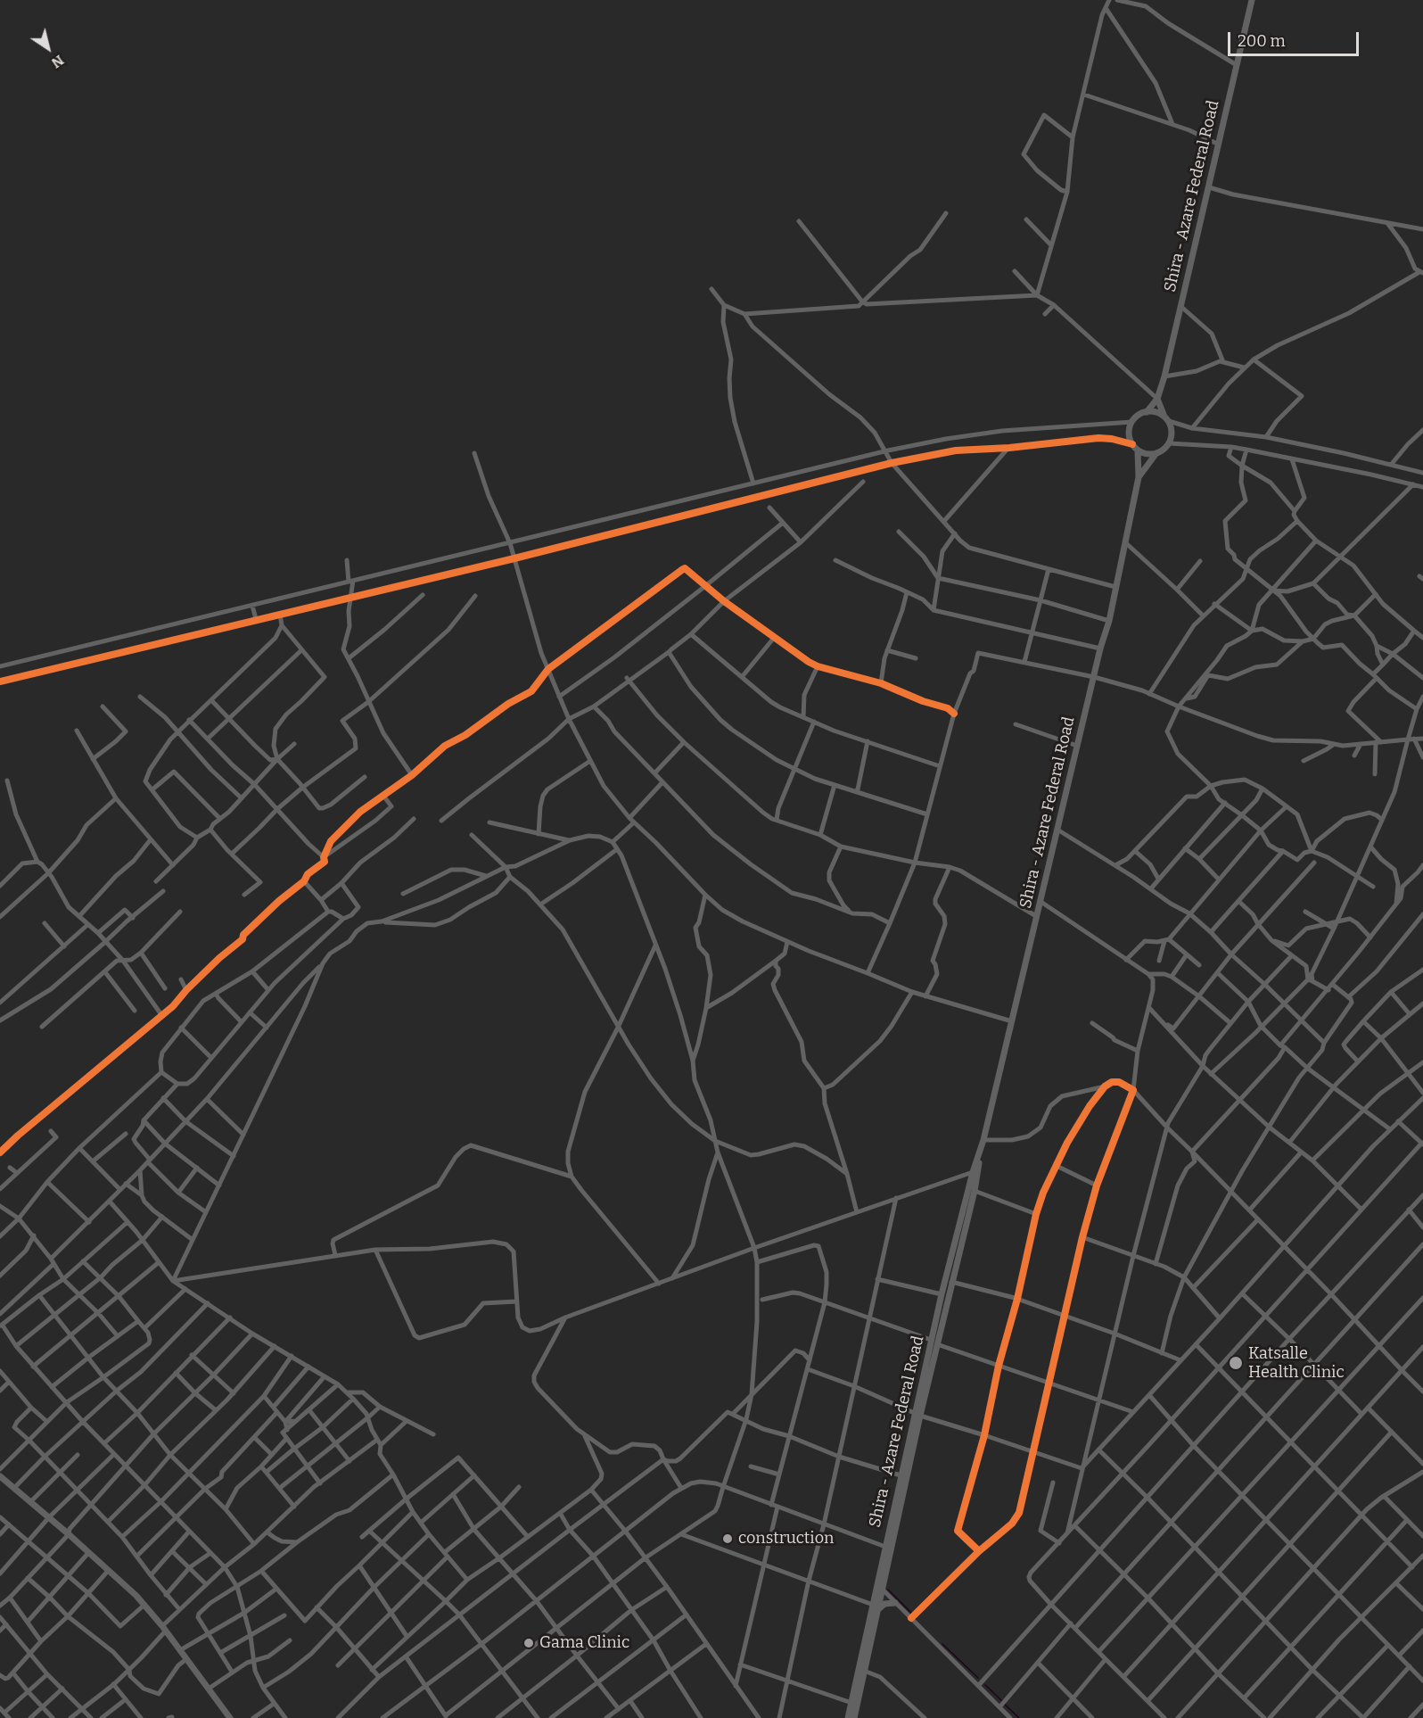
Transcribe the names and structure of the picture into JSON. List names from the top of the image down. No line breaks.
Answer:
{"streets":{"main road":["Shira - Azare Federal Road"]},"places":["Katsalle Health Clinic","construction","Gama Clinic"],"scale_bar":"200 m","north":"bottom right"}
